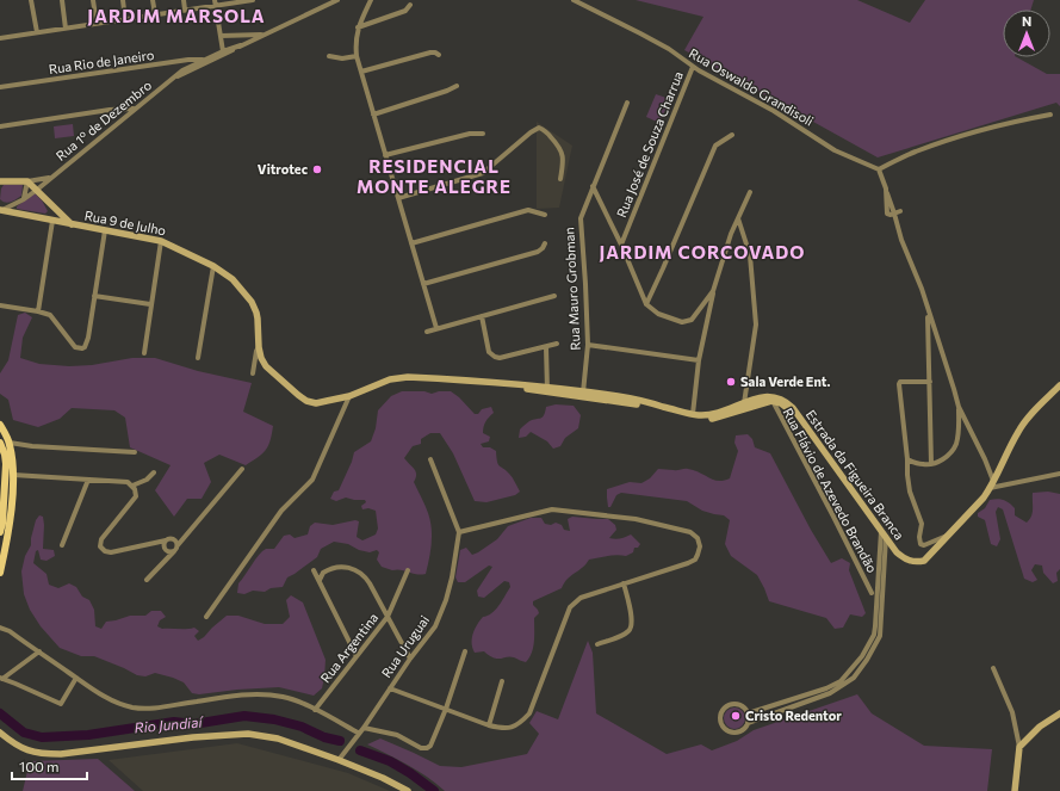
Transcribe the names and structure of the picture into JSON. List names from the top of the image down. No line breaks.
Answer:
{"streets":{"main road":["Rua 9 de Julho","Estrada da Figueira Branca"],"street":["Rua Rio de Janeiro","Rua Oswaldo Grandisoli","Rua 1º de Dezembro","Rua José de Souza Charrua","Rua Mauro Grobman","Rua Flávio de Azevedo Brandão","Rua Uruguai","Rua Argentina"]},"crossings":[["Rua Rio de Janeiro","Rua 1º de Dezembro"],["Rua Oswaldo Grandisoli","Rua José de Souza Charrua"],["Rua 1º de Dezembro","Rua 9 de Julho"],["Estrada da Figueira Branca","Rua Flávio de Azevedo Brandão"]],"districts":["JARDIM MARSOLA","RESIDENCIAL MONTE ALEGRE","JARDIM CORCOVADO"],"water":["Rio Jundiaí"],"places":["Vitrotec","Sala Verde Ent.","Cristo Redentor"],"scale_bar":"100 m","north":"top"}
